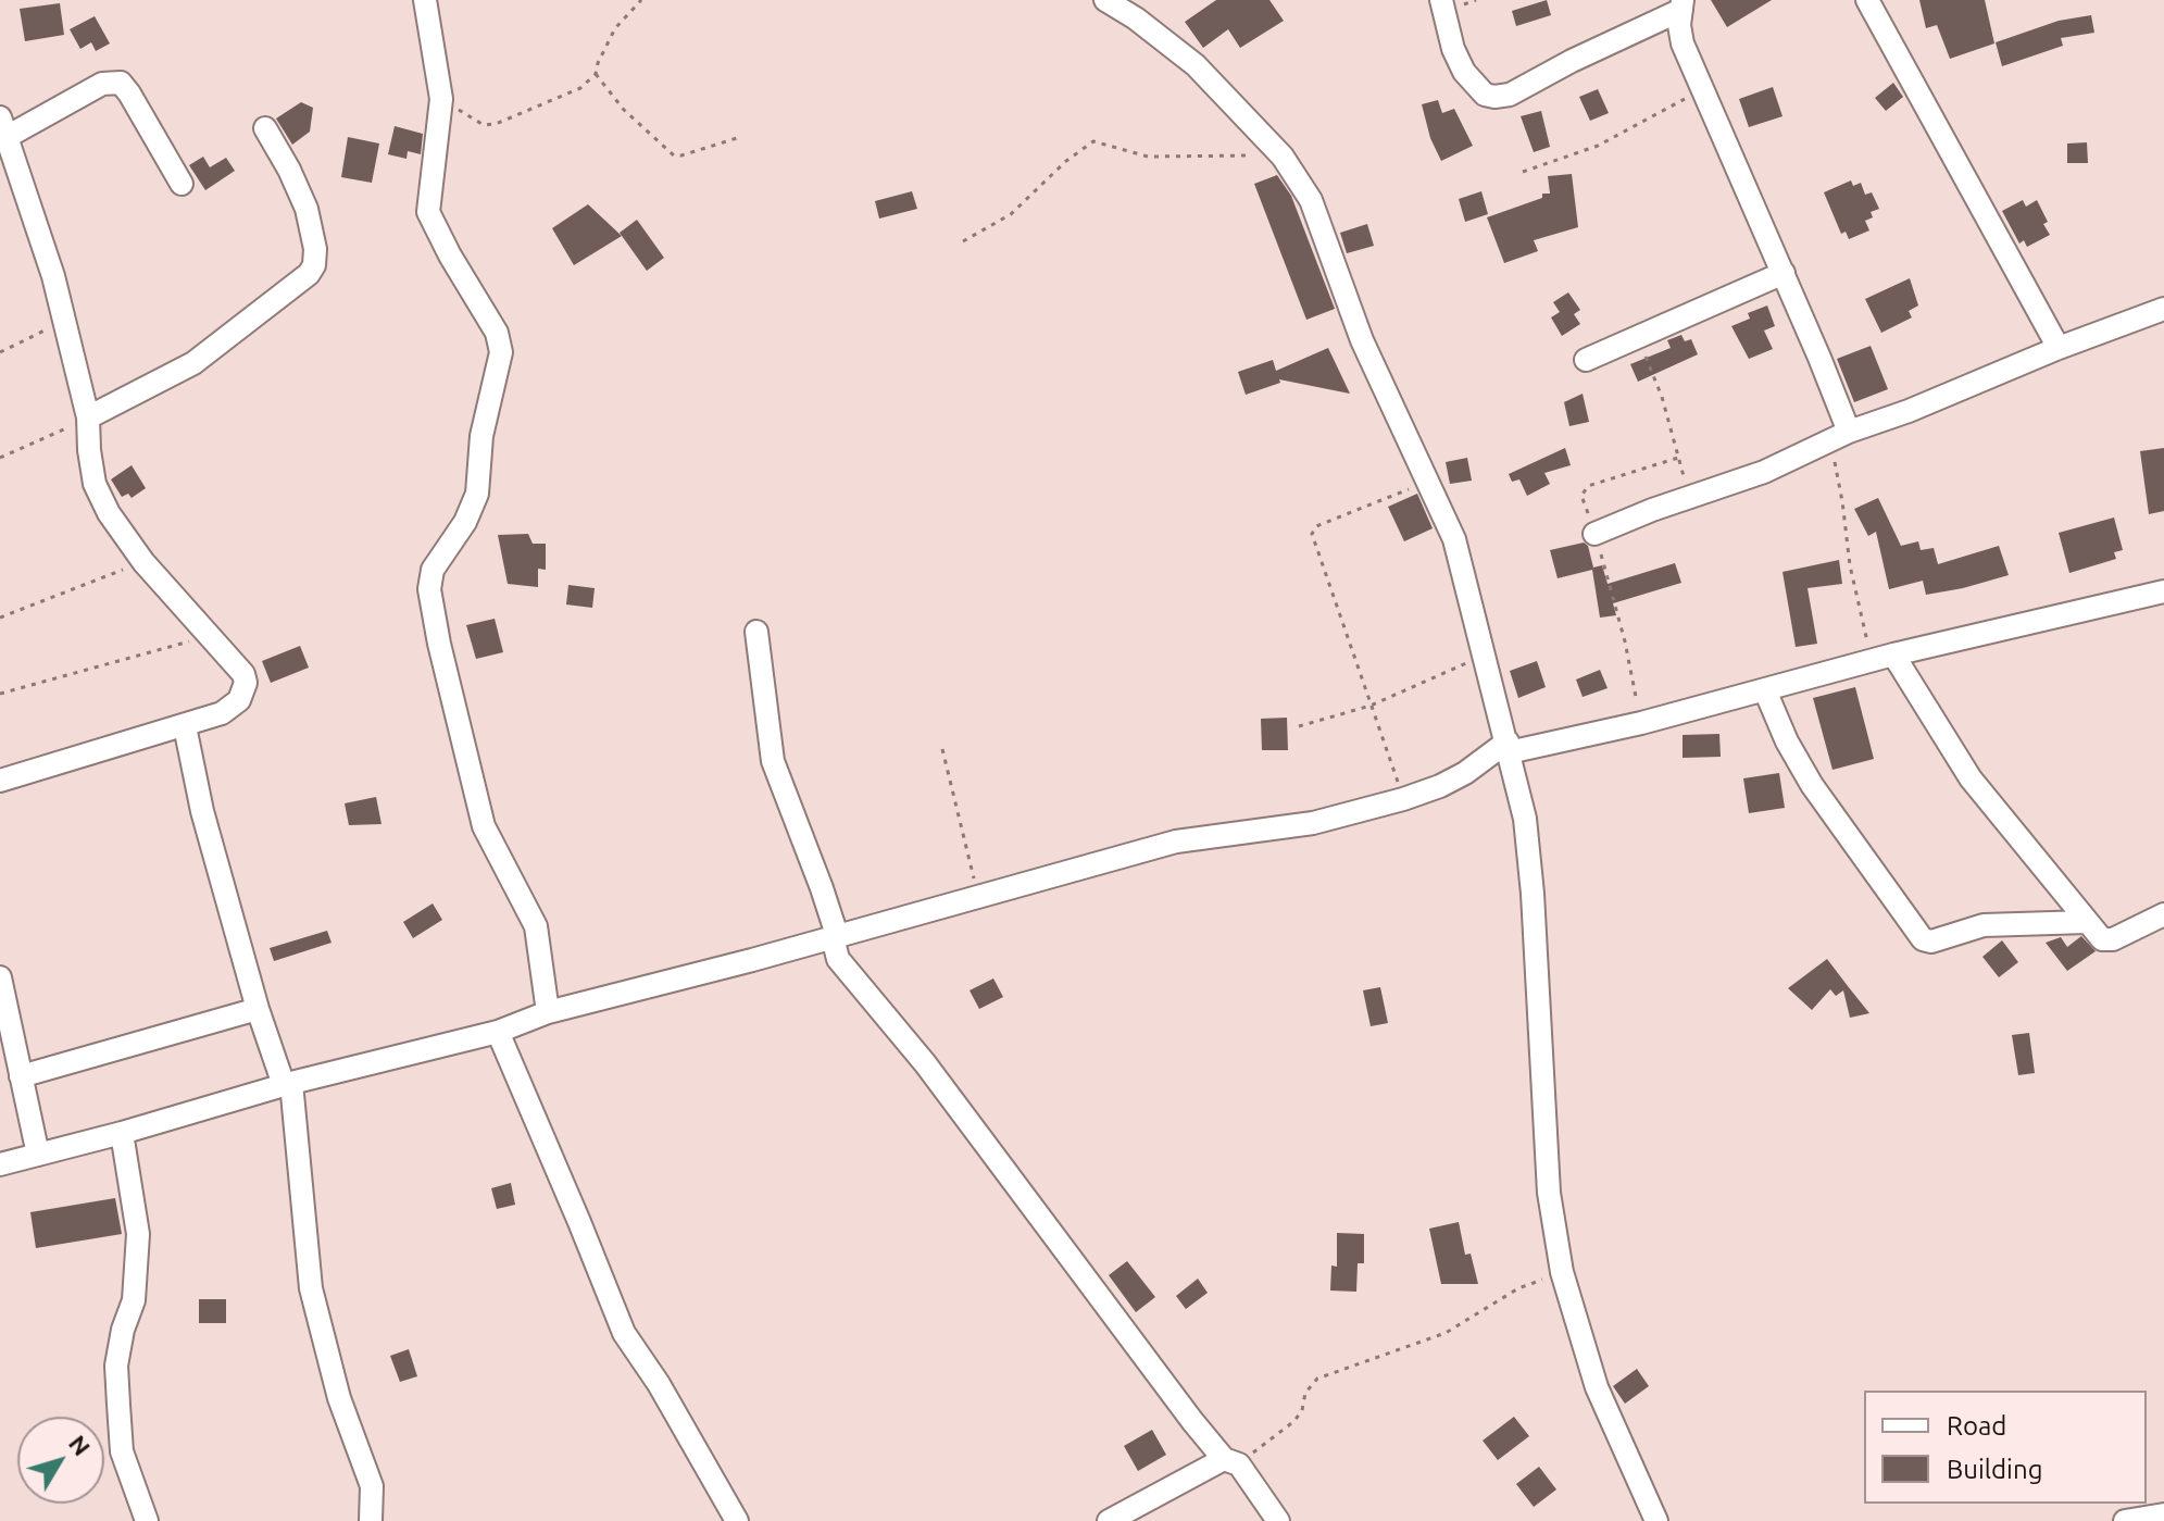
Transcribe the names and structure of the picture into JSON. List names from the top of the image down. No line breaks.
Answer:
{"legend":["Road","Building"],"north":"top right"}
